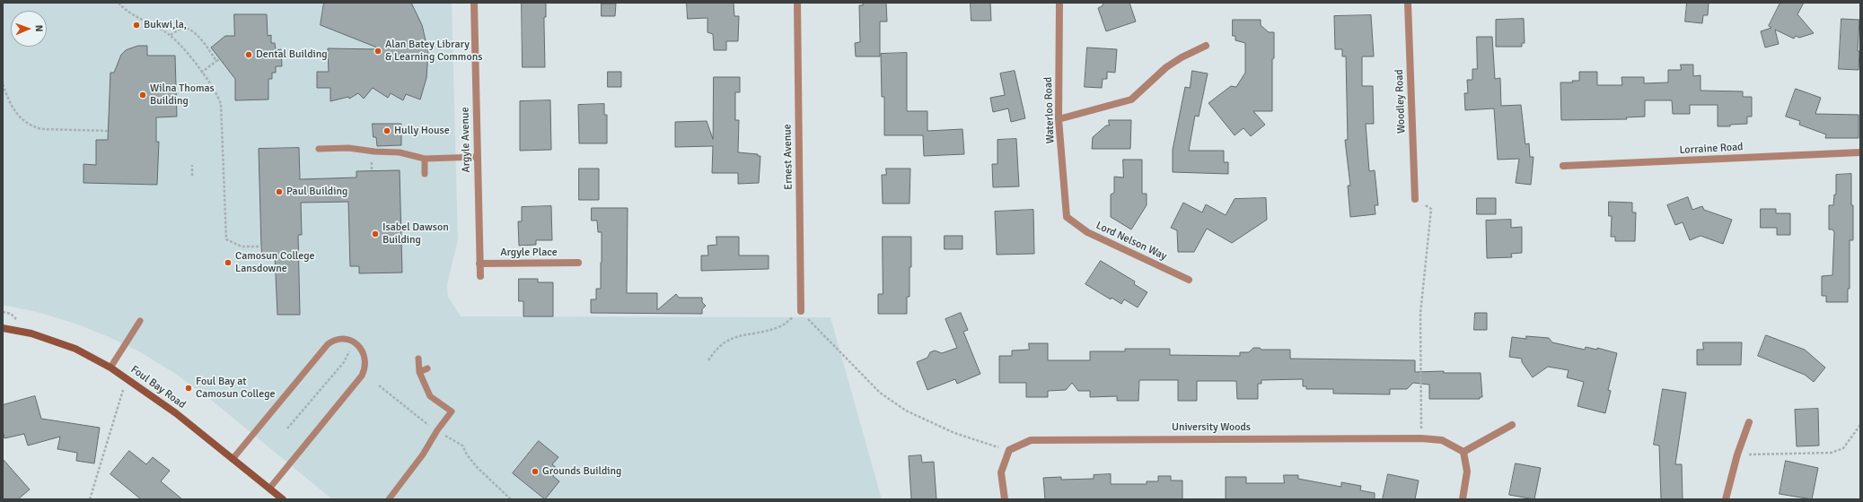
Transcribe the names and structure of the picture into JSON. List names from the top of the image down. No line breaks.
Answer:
{"streets":{"main road":["Foul Bay Road"],"street":["Woodley Road","Waterloo Road","Argyle Avenue","Lorraine Road","Ernest Avenue","Lord Nelson Way","Argyle Place","University Woods"]},"crossings":[["Waterloo Road","Lord Nelson Way"],["Argyle Avenue","Argyle Place"]],"places":["Bukwi,la,","Alan Batey Library & Learning Commons","Dental Building","Wilna Thomas Building","Hully House","Paul Building","Isabel Dawson Building","Camosun College Lansdowne","Foul Bay at Camosun College","Grounds Building"],"north":"right"}
